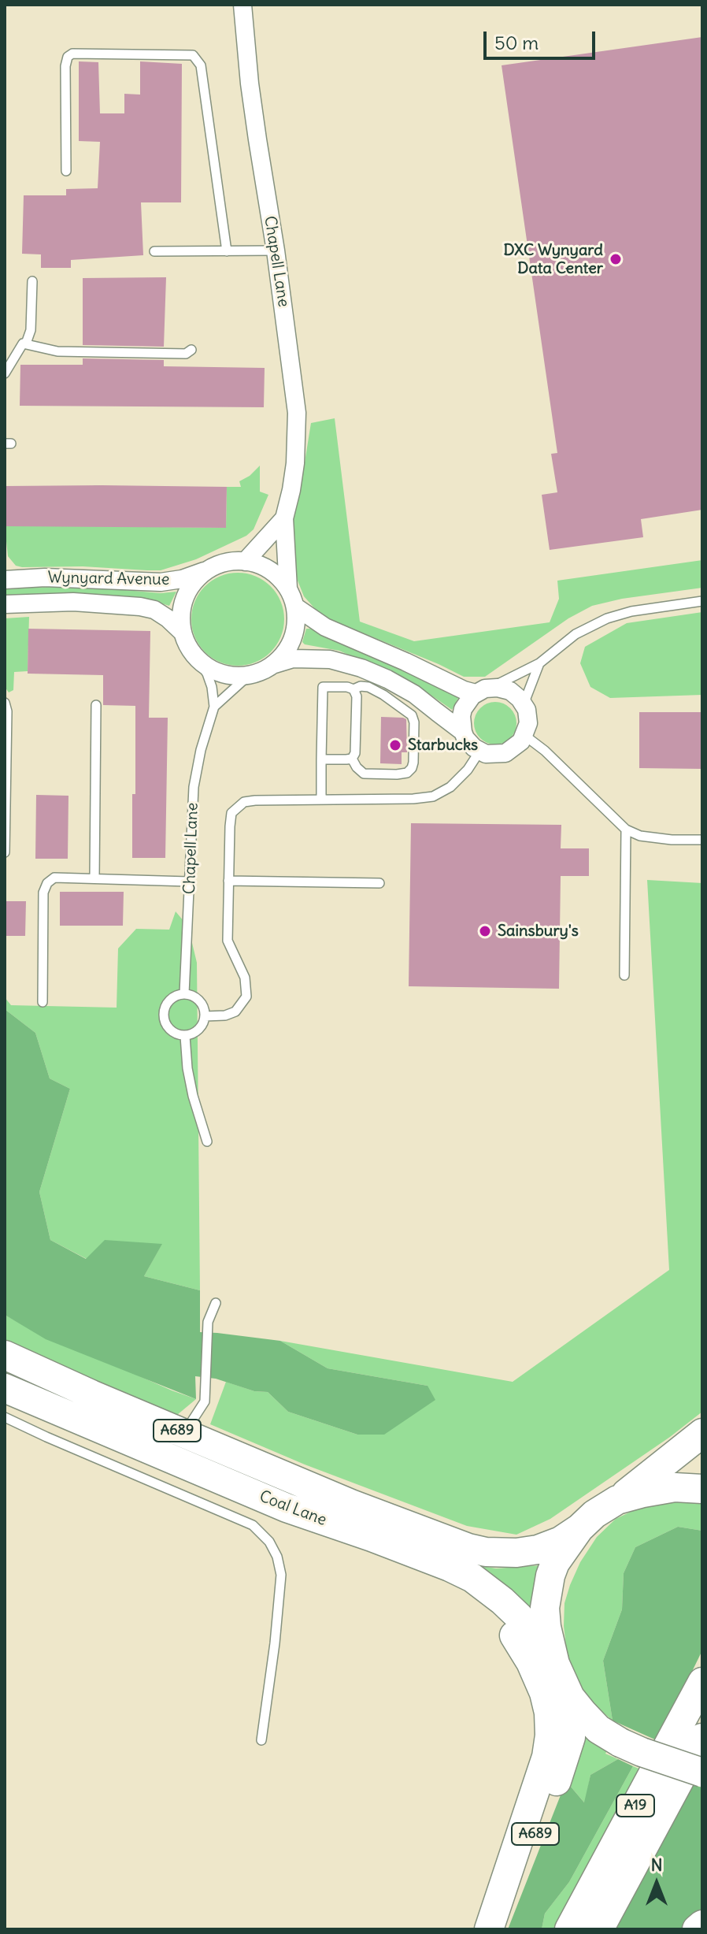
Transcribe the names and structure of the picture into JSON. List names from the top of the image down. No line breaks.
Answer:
{"streets":{"highway":["A689","Coal Lane","A19"],"street":["Chapell Lane","Wynyard Avenue"]},"crossings":[["Chapell Lane","Wynyard Avenue"],["A689","Coal Lane"]],"places":["DXC Wynyard Data Center","Starbucks","Sainsbury's"],"scale_bar":"50 m","north":"top"}
